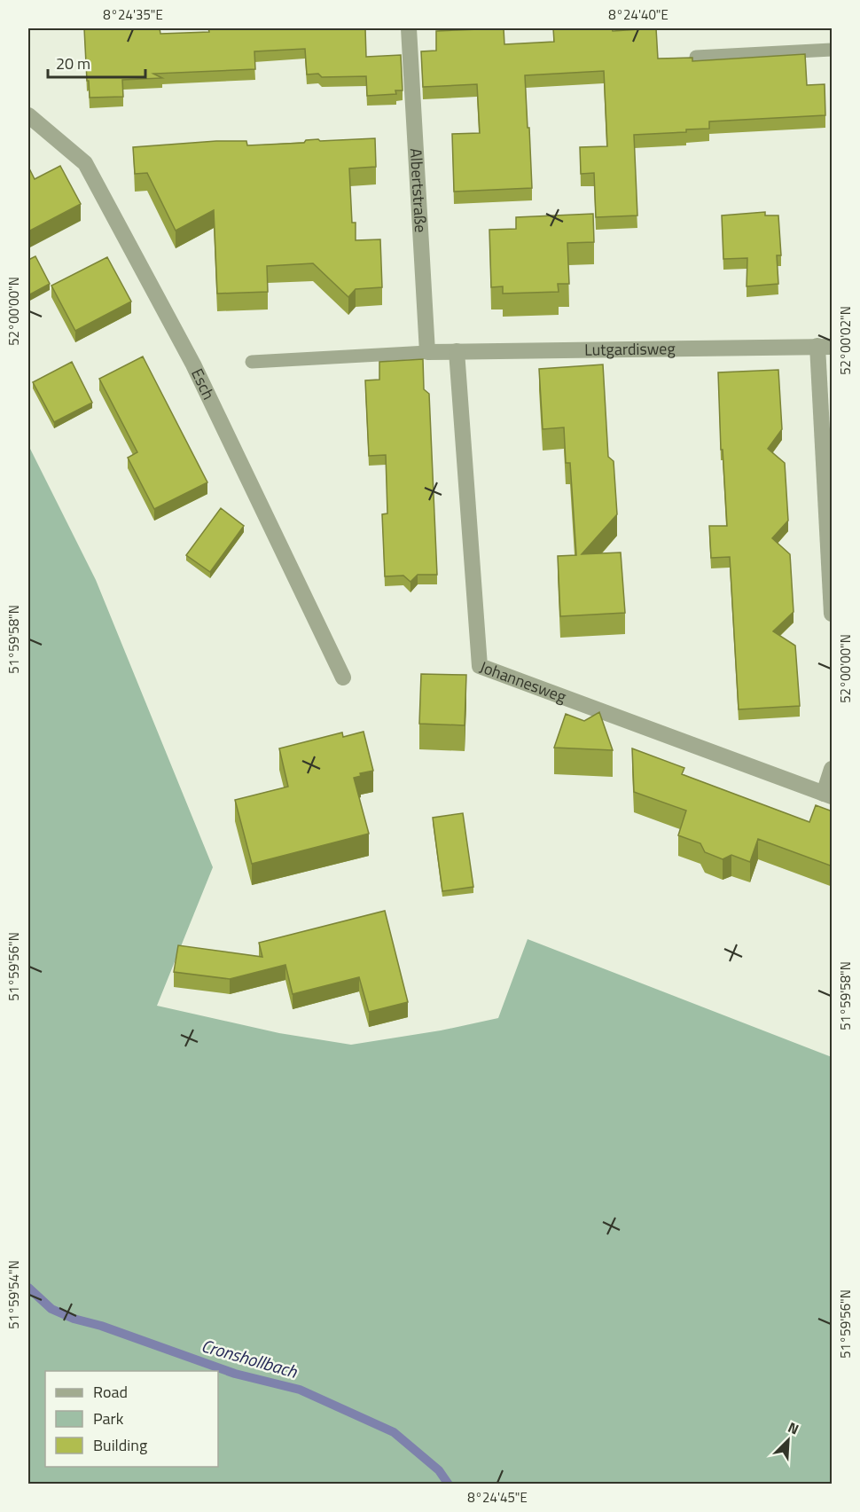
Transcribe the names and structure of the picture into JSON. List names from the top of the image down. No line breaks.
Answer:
{"streets":{"street":["Albertstraße","Lutgardisweg","Esch","Johannesweg"]},"crossings":[["Albertstraße","Lutgardisweg"],["Lutgardisweg","Johannesweg"]],"water":["Cronshollbach"],"legend":["Road","Park","Building"],"scale_bar":"20 m","north":"top right","coordinates":["8°24'35\"E","8°24'40\"E","52°00'00\"N","52°00'02\"N","51°59'58\"N","51°59'56\"N","51°59'54\"N","8°24'45\"E"]}
